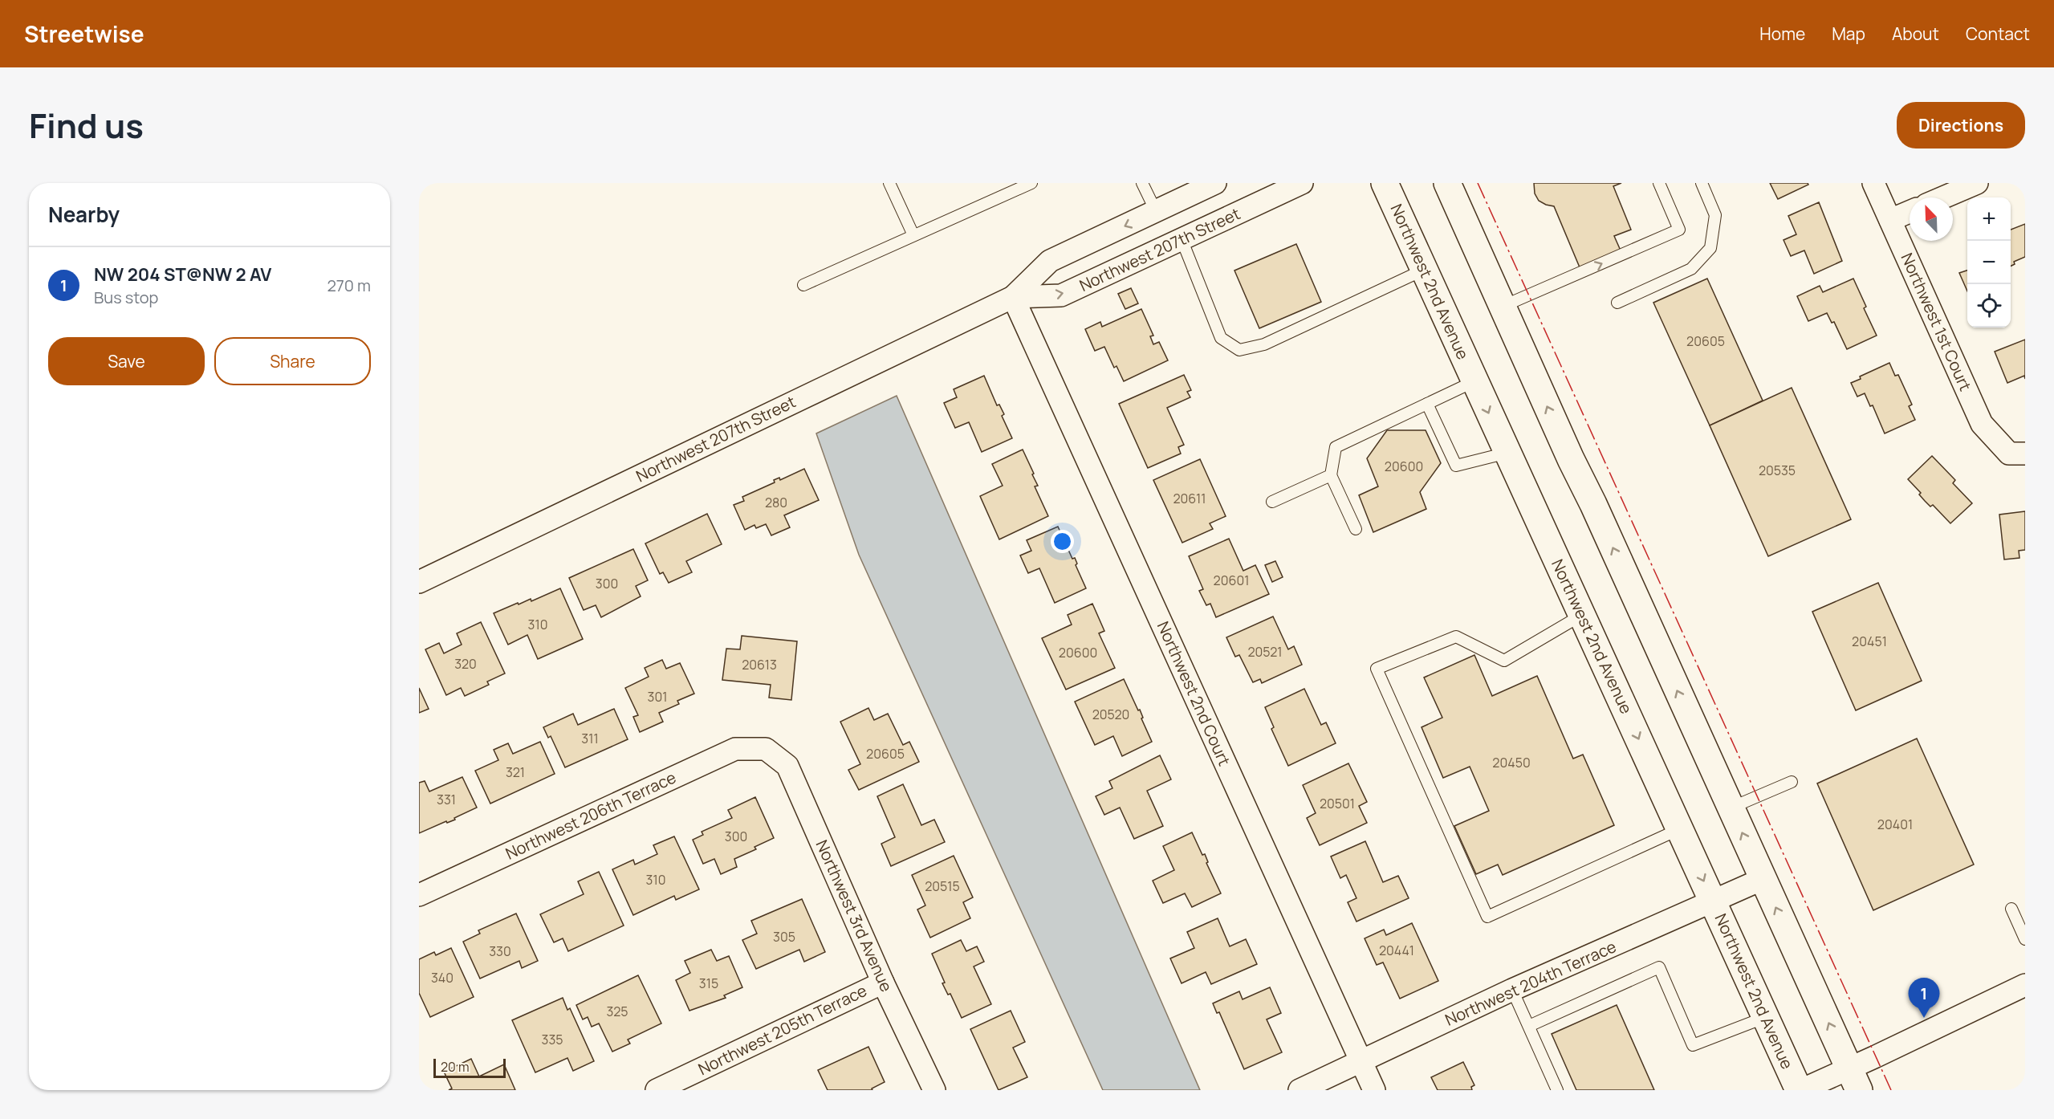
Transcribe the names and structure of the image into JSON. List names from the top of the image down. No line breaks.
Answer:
{"streets":{"main road":["Northwest 2nd Avenue"],"street":["Northwest 207th Street","Northwest 1st Court","Northwest 2nd Court","Northwest 206th Terrace","Northwest 3rd Avenue","Northwest 204th Terrace","Northwest 205th Terrace"]},"crossings":[["Northwest 207th Street","Northwest 2nd Court"],["Northwest 2nd Avenue","Northwest 204th Terrace"],["Northwest 2nd Court","Northwest 204th Terrace"],["Northwest 206th Terrace","Northwest 3rd Avenue"],["Northwest 3rd Avenue","Northwest 205th Terrace"]],"house_numbers":["20605","20600","20535","20611","280","20601","300","310","20451","20521","20600","320","20613","301","20520","311","20605","20450","321","331","20501","20401","300","310","20515","305","20441","330","340","315","325","335"],"scale_bar":"20 m","north":"top left","page":{"header":"Streetwise","nav":["Home","Map","About","Contact"],"title":"Find us","buttons":["Directions",["Save","Share"]],"heading":"Nearby","map_buttons":["+","−"],"list":[{"mark":"1","name":"NW 204 ST@NW 2 AV","note":"Bus stop","value":"270 m"}],"pins":"1","scale":"20 m"}}
